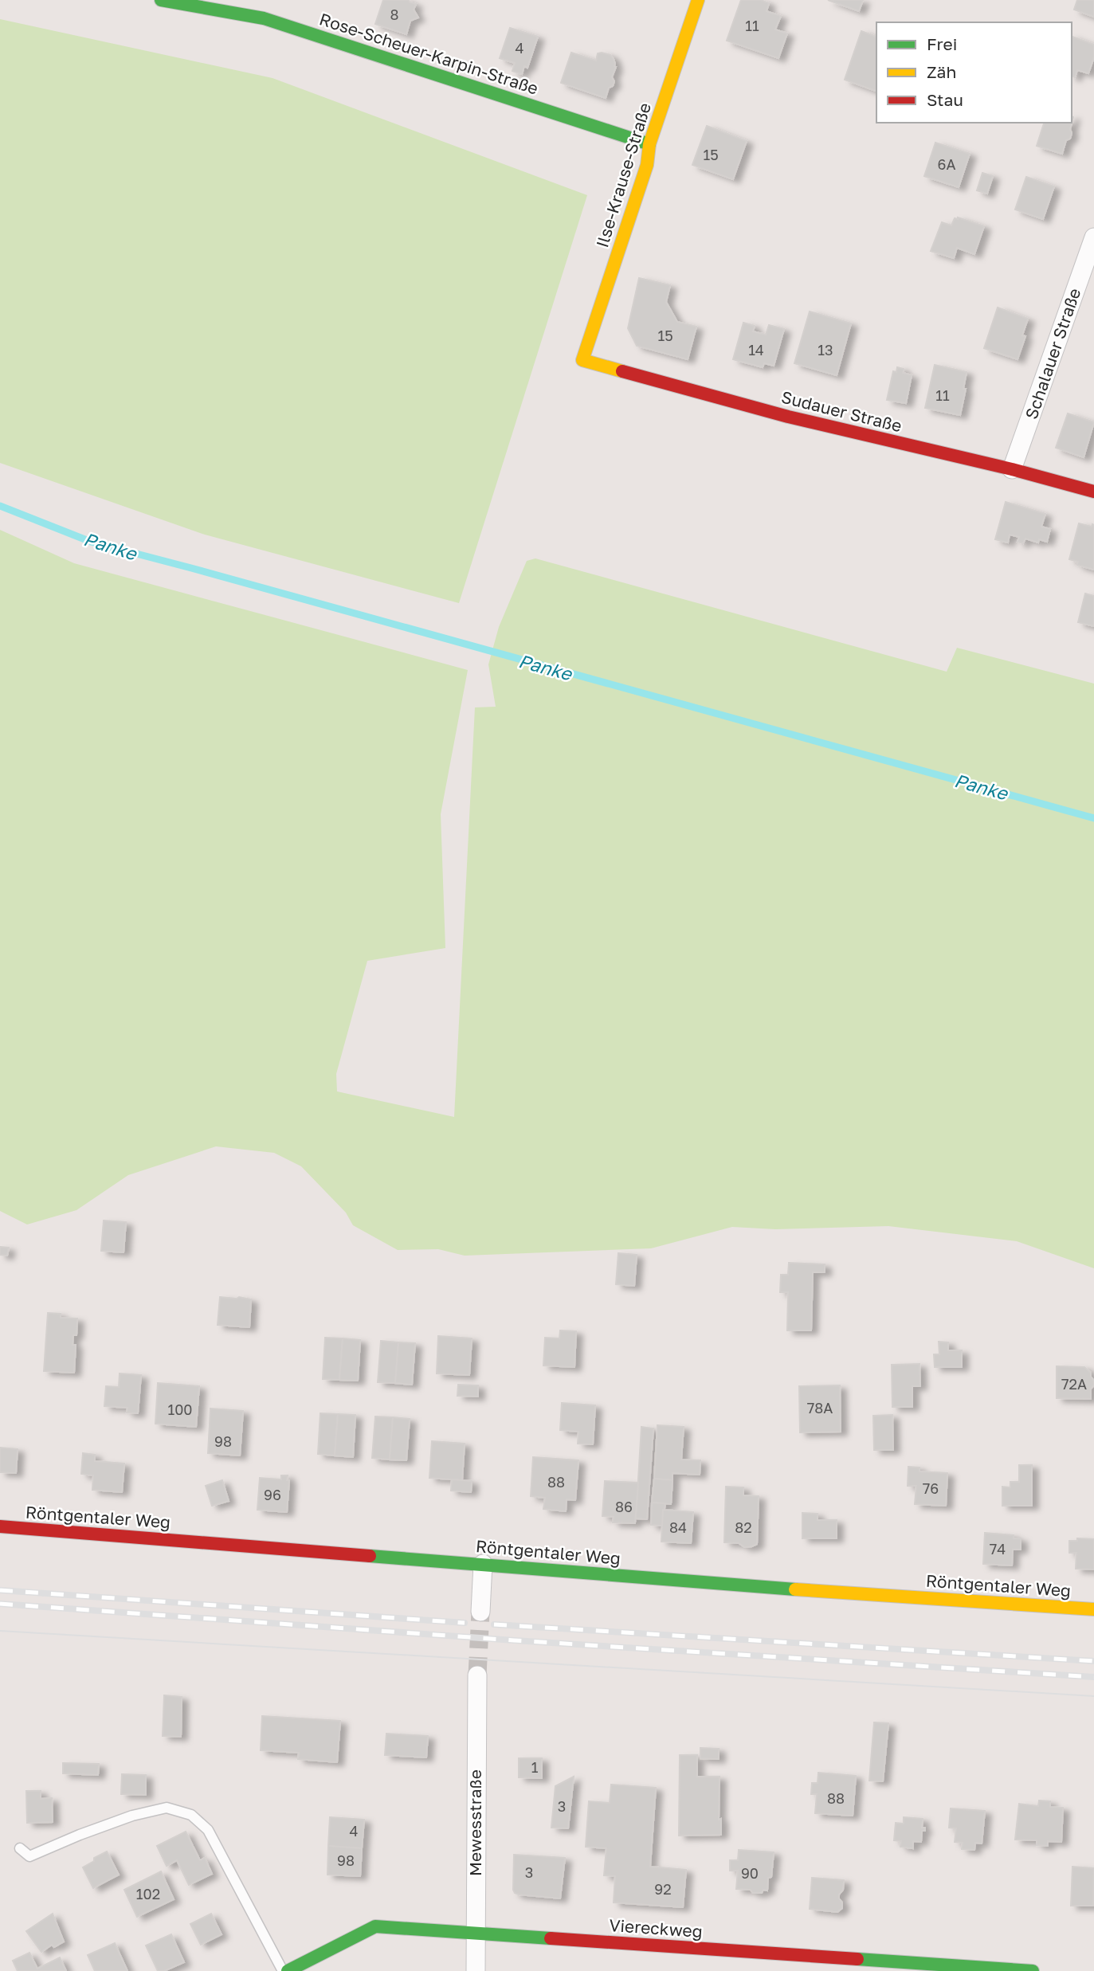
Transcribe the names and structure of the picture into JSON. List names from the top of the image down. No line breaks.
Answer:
{"streets":{"street":["Rose-Scheuer-Karpin-Straße","Ilse-Krause-Straße","Schalauer Straße","Sudauer Straße","Röntgentaler Weg","Mewesstraße","Viereckweg"]},"crossings":[["Rose-Scheuer-Karpin-Straße","Ilse-Krause-Straße"],["Ilse-Krause-Straße","Sudauer Straße"],["Schalauer Straße","Sudauer Straße"],["Mewesstraße","Viereckweg"]],"water":["Panke"],"house_numbers":["8","11","4","15","6A","15","14","13","11","72A","78A","100","98","88","76","96","86","84","82","74","1","88","3","4","98","3","90","92","102"],"legend":["Frei","Zäh","Stau"]}
